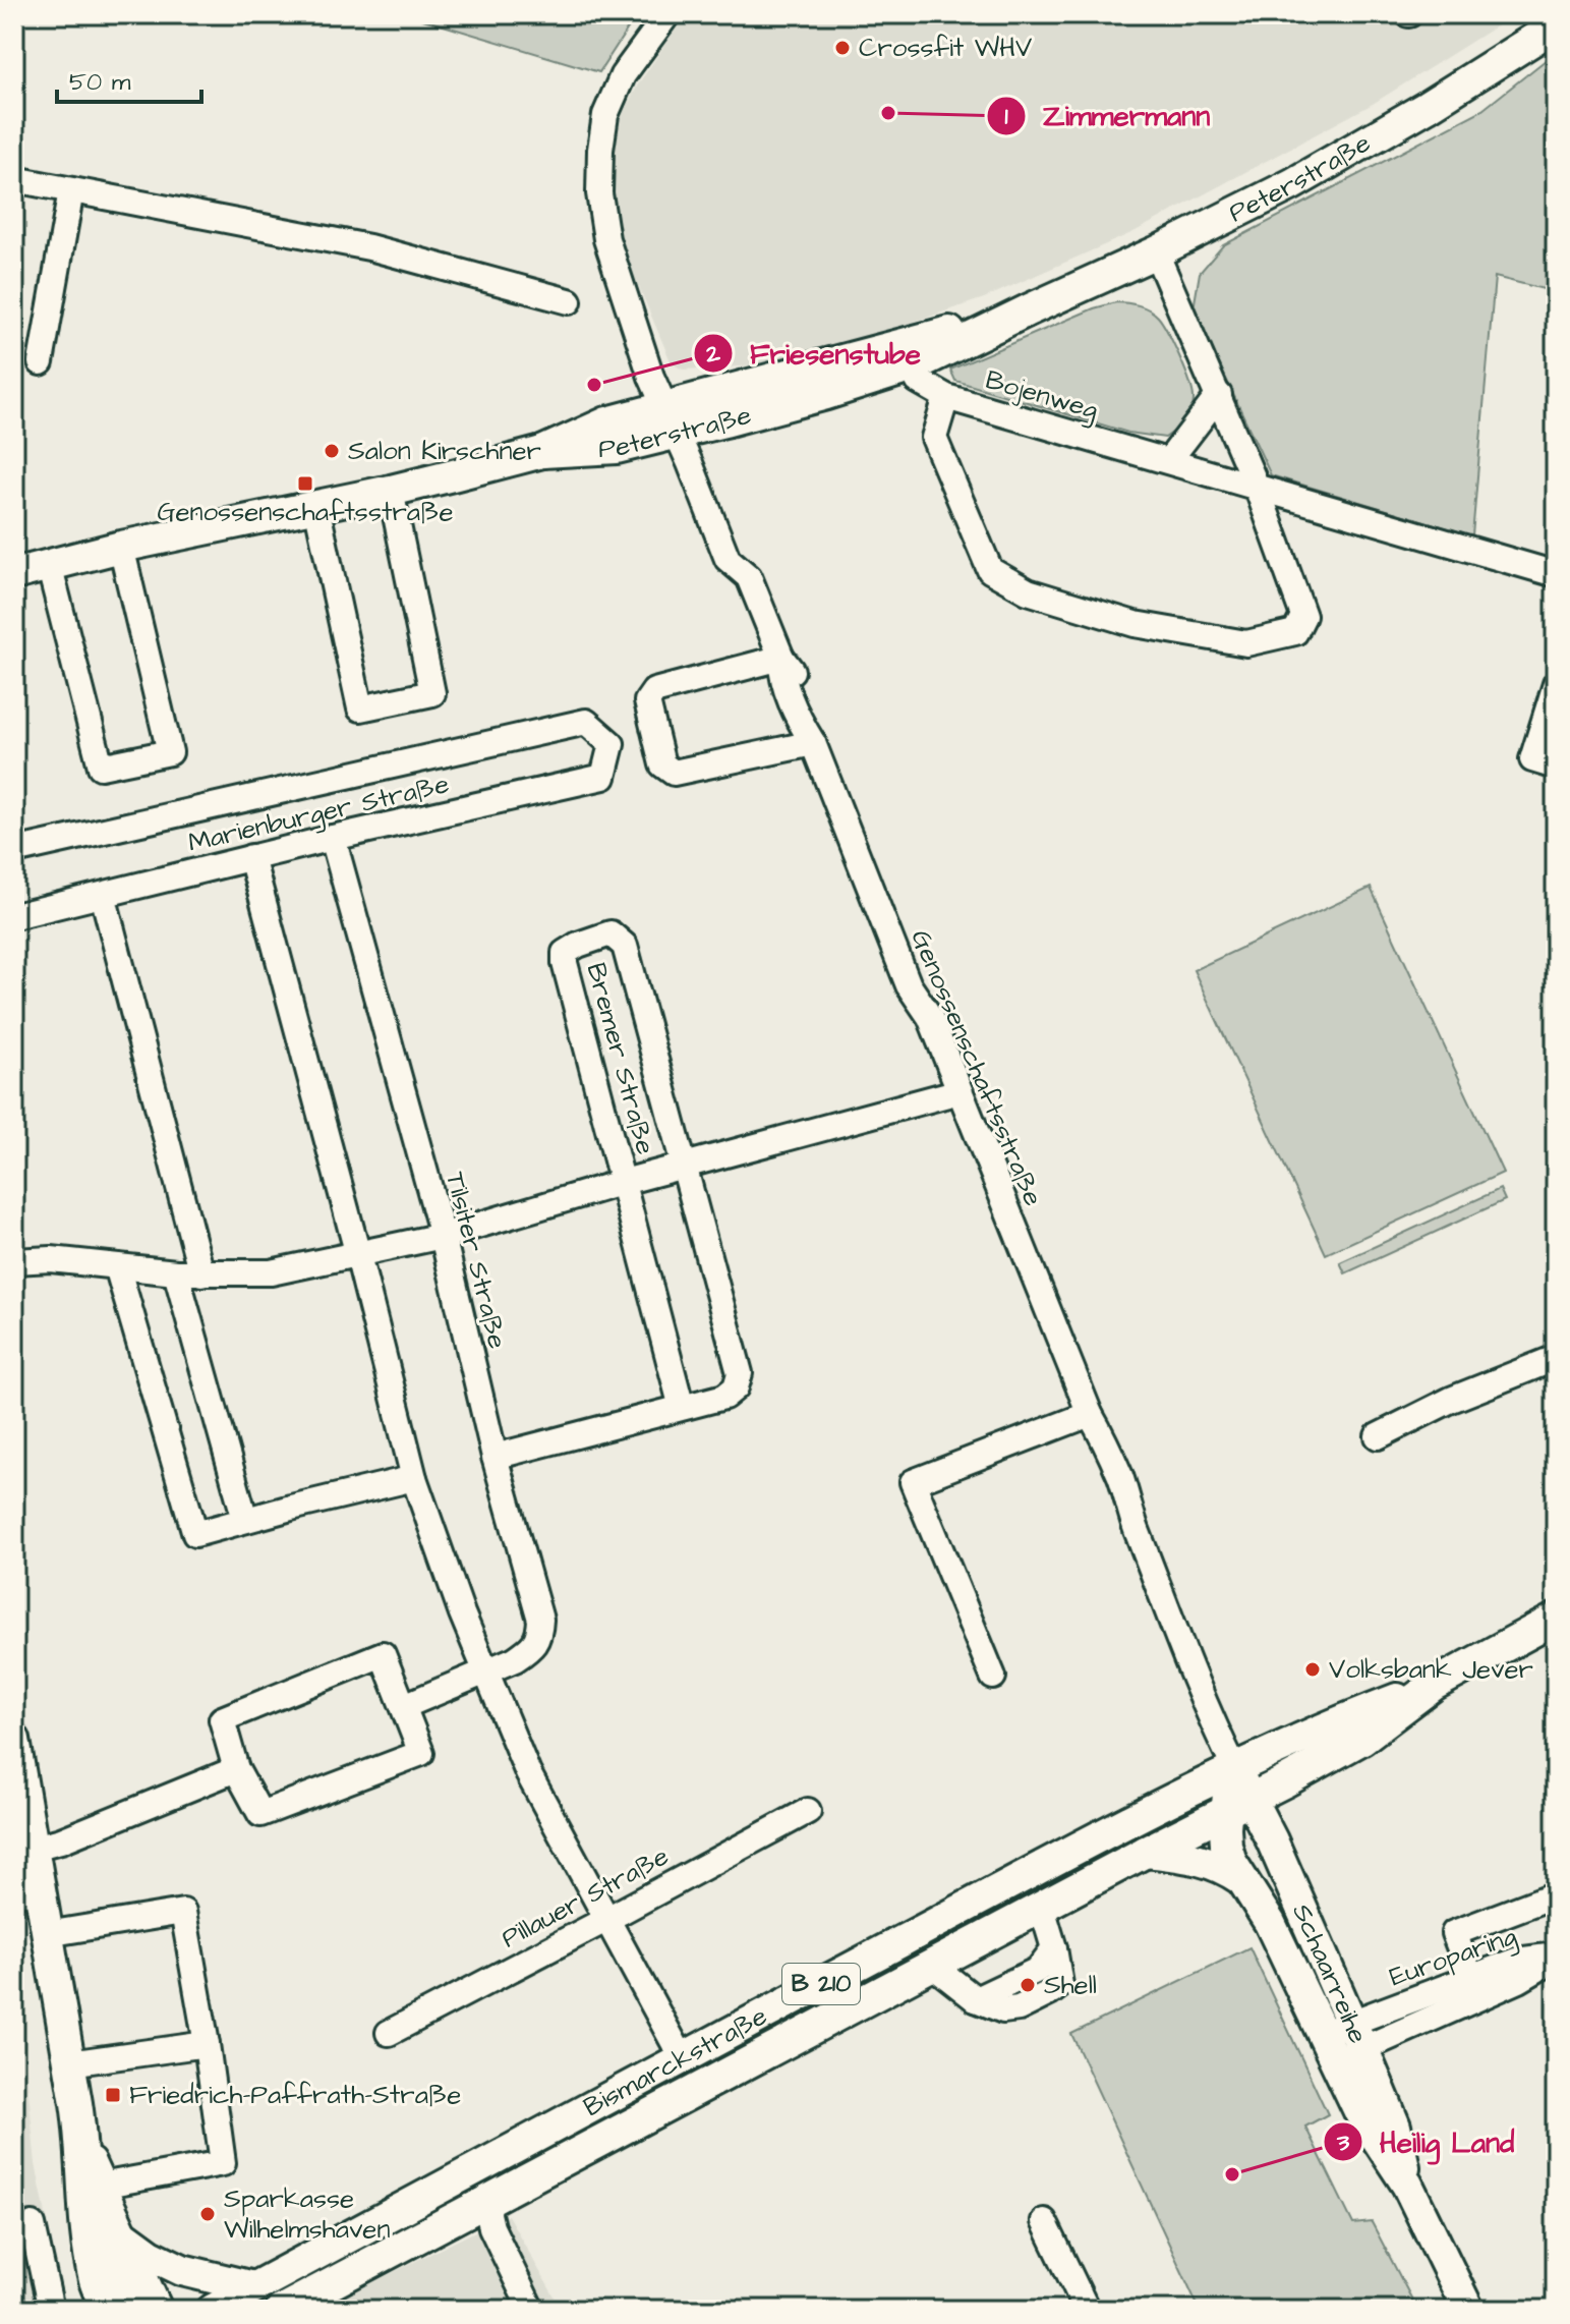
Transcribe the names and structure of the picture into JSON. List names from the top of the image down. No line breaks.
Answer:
{"streets":{"main road":["Peterstraße","Schaarreihe","B 210","Bismarckstraße"],"street":["Bojenweg","Marienburger Straße","Bremer Straße","Genossenschaftsstraße","Tilsiter Straße","Pillauer Straße","Europaring"]},"crossings":[["Peterstraße","Bojenweg"],["Peterstraße","Genossenschaftsstraße"],["Marienburger Straße","Tilsiter Straße"],["Bremer Straße","Genossenschaftsstraße"],["Bremer Straße","Tilsiter Straße"],["Genossenschaftsstraße","B 210"],["Genossenschaftsstraße","Bismarckstraße"],["Europaring","Schaarreihe"],["Schaarreihe","B 210"],["Schaarreihe","Bismarckstraße"],["B 210","Bismarckstraße"]],"places":{"other":["Crossfit WHV","Zimmermann","Friesenstube","Salon Kirschner","Volksbank Jever","Shell","Heilig Land","Sparkasse Wilhelmshaven"],"transit":["Genossenschaftsstraße","Friedrich-Paffrath-Straße"]},"scale_bar":"50 m"}
